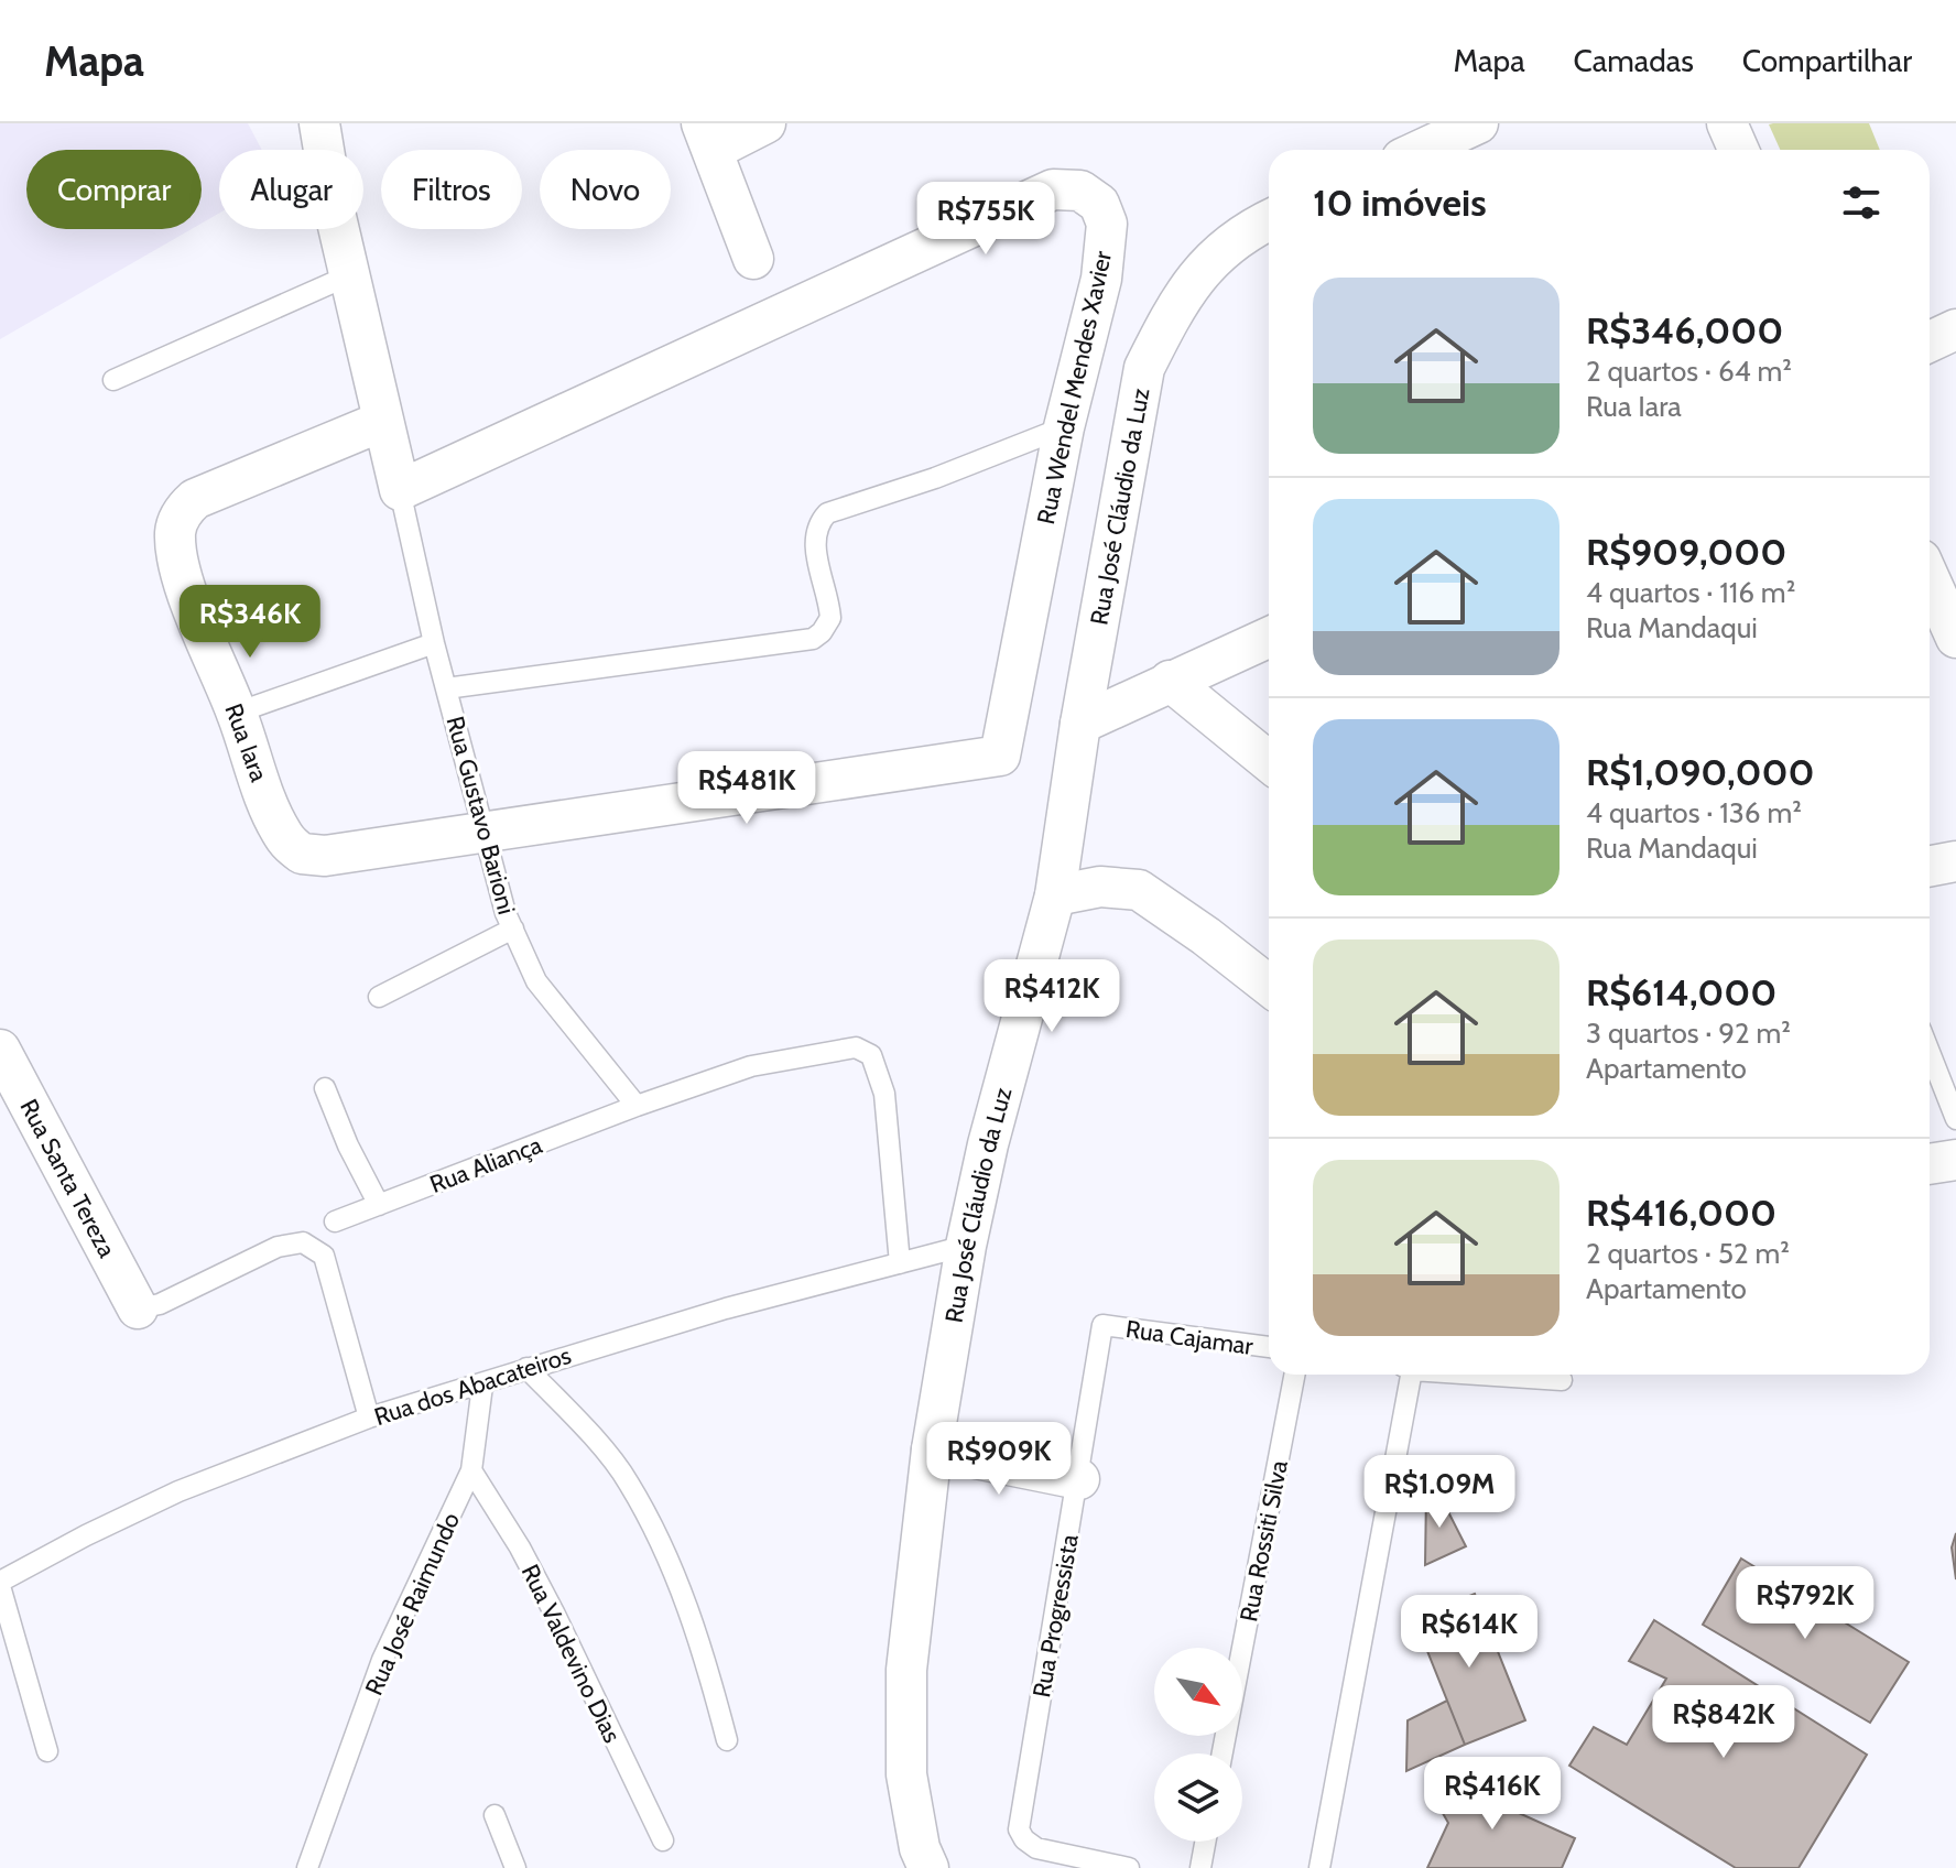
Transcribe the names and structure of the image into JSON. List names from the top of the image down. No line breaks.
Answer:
{"streets":{"street":["Rua Wendel Mendes Xavier","Rua José Cláudio da Luz","Rua Iara","Rua Santa Tereza"],"lane":["Rua Gustavo Barioni","Rua Aliança","Rua Cajamar","Rua dos Abacateiros","Rua Rossiti Silva","Rua José Raimundo","Rua Progressista","Rua Valdevino Dias"]},"crossings":[["Rua Wendel Mendes Xavier","Rua Iara"],["Rua Wendel Mendes Xavier","Rua Gustavo Barioni"],["Rua José Cláudio da Luz","Rua dos Abacateiros"],["Rua Iara","Rua Gustavo Barioni"],["Rua Gustavo Barioni","Rua Aliança"],["Rua Aliança","Rua dos Abacateiros"],["Rua Cajamar","Rua Progressista"],["Rua dos Abacateiros","Rua José Raimundo"],["Rua José Raimundo","Rua Valdevino Dias"]],"north":"bottom right","page":{"header":"Mapa","nav":["Mapa","Camadas","Compartilhar"],"chip":["Comprar","Alugar","Filtros","Novo"],"heading":"10 imóveis","price":["R$755K","R$346K","R$481K","R$412K","R$909K","R$1.09M","R$792K","R$614K","R$842K","R$416K"],"list":[{"name":"R$346,000","note":"2 quartos · 64 m² · Rua Iara"},{"name":"R$909,000","note":"4 quartos · 116 m² · Rua Mandaqui"},{"name":"R$1,090,000","note":"4 quartos · 136 m² · Rua Mandaqui"},{"name":"R$614,000","note":"3 quartos · 92 m² · Apartamento"},{"name":"R$416,000","note":"2 quartos · 52 m² · Apartamento"}]}}
